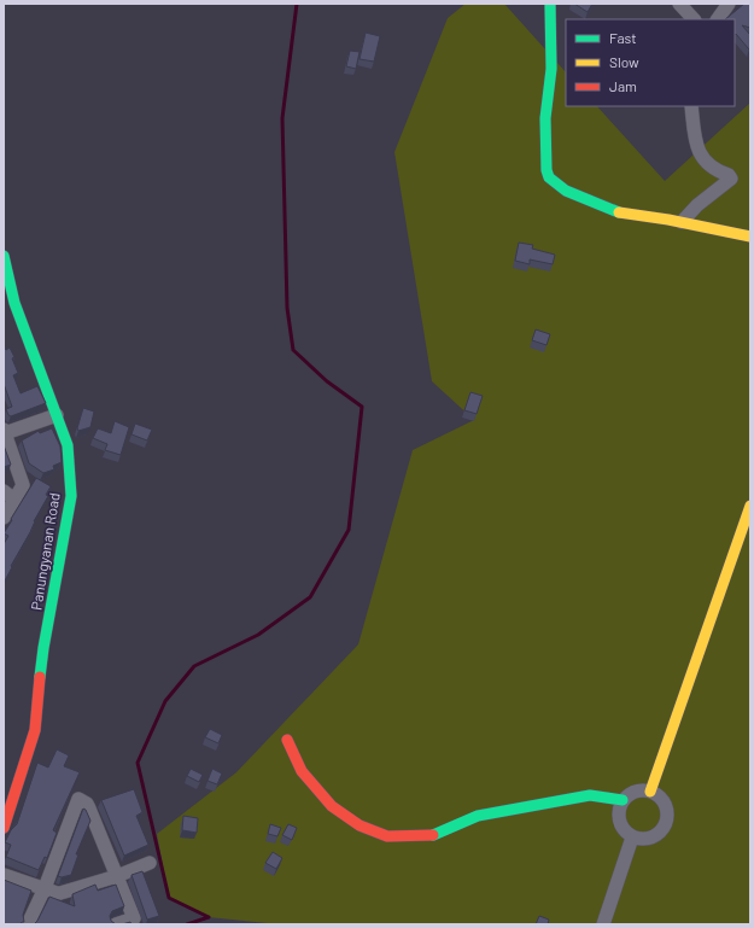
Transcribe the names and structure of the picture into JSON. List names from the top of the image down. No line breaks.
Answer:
{"streets":{"street":["Panungyanan Road"]},"legend":["Fast","Slow","Jam"]}
